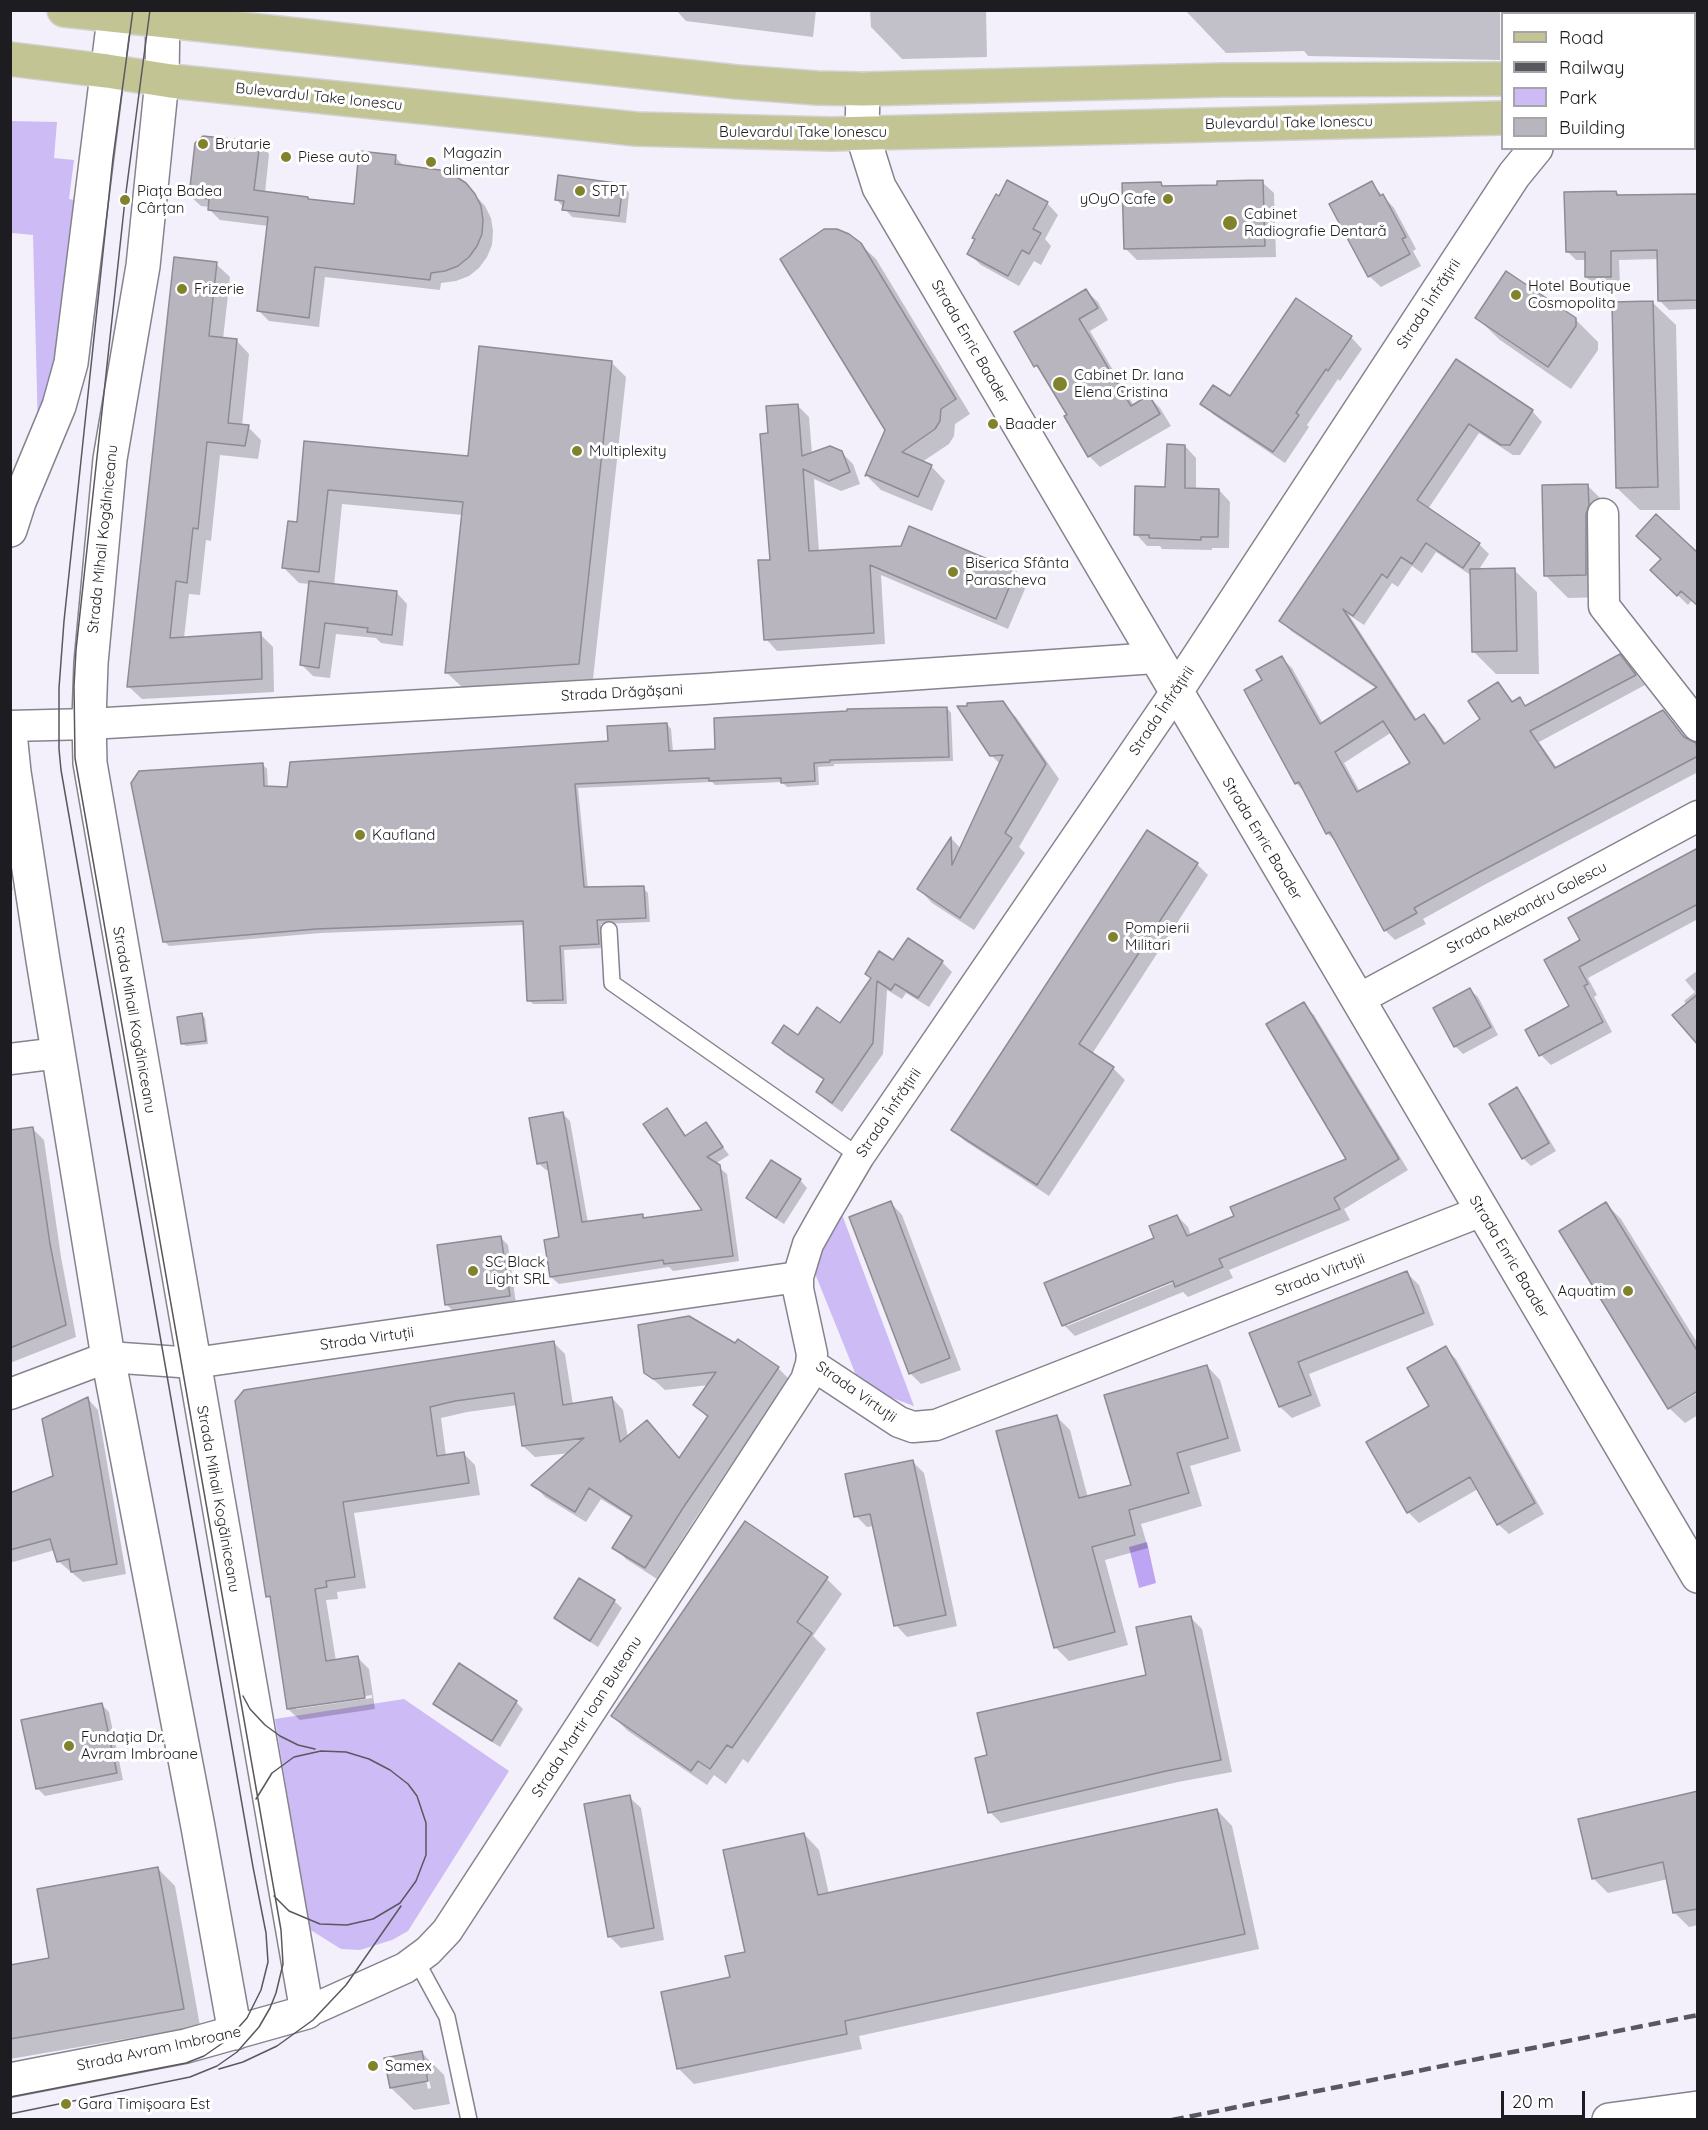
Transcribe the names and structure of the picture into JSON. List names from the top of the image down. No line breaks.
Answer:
{"streets":{"main road":["Bulevardul Take Ionescu"],"street":["Strada Înfrățirii","Strada Enric Baader","Strada Mihail Kogălniceanu","Strada Drăgășani","Strada Alexandru Golescu","Strada Virtuții","Strada Martir Ioan Buteanu","Strada Avram Imbroane"]},"crossings":[["Bulevardul Take Ionescu","Strada Enric Baader"],["Bulevardul Take Ionescu","Strada Mihail Kogălniceanu"],["Strada Înfrățirii","Strada Enric Baader"],["Strada Înfrățirii","Strada Virtuții"],["Strada Enric Baader","Strada Drăgășani"],["Strada Enric Baader","Strada Alexandru Golescu"],["Strada Enric Baader","Strada Virtuții"],["Strada Mihail Kogălniceanu","Strada Drăgășani"],["Strada Mihail Kogălniceanu","Strada Virtuții"],["Strada Mihail Kogălniceanu","Strada Martir Ioan Buteanu"],["Strada Mihail Kogălniceanu","Strada Avram Imbroane"],["Strada Virtuții","Strada Martir Ioan Buteanu"],["Strada Martir Ioan Buteanu","Strada Avram Imbroane"]],"places":["Brutarie","Piese auto","Magazin alimentar","STPT","yOyO Cafe","Piața Badea Cârțan","Cabinet Radiografie Dentară","Frizerie","Hotel Boutique Cosmopolita","Cabinet Dr. Iana Elena Cristina","Baader","Multiplexity","Biserica Sfânta Parascheva","Kaufland","Pompierii Militari","SC Black Light SRL","Aquatim","Fundația Dr. Avram Imbroane","Samex","Gara Timișoara Est"],"legend":["Road","Railway","Park","Building"],"scale_bar":"20 m"}
